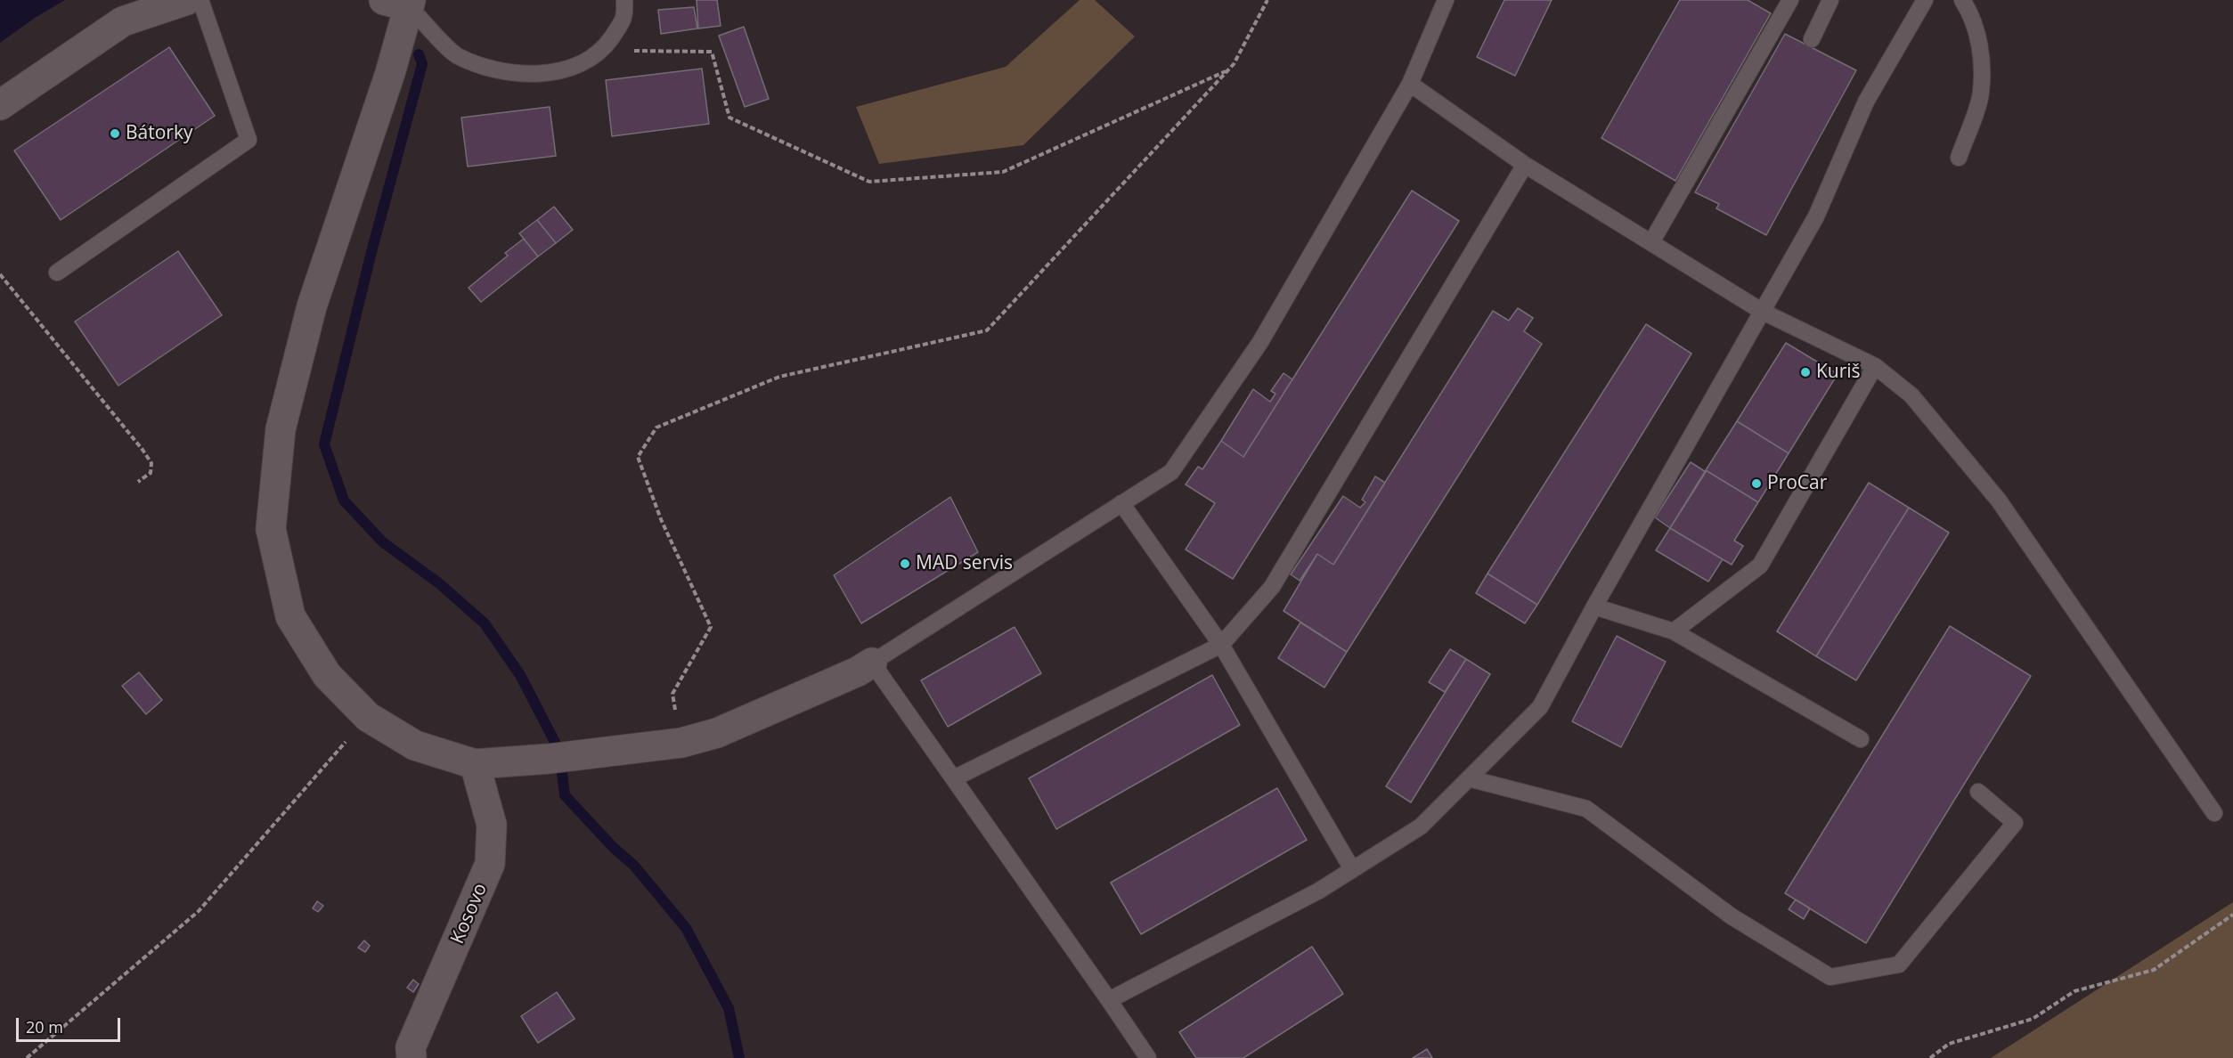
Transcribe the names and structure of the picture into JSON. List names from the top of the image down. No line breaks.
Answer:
{"streets":{"street":["Kosovo"]},"places":["Bátorky","Kuriš","ProCar","MAD servis"],"scale_bar":"20 m"}
